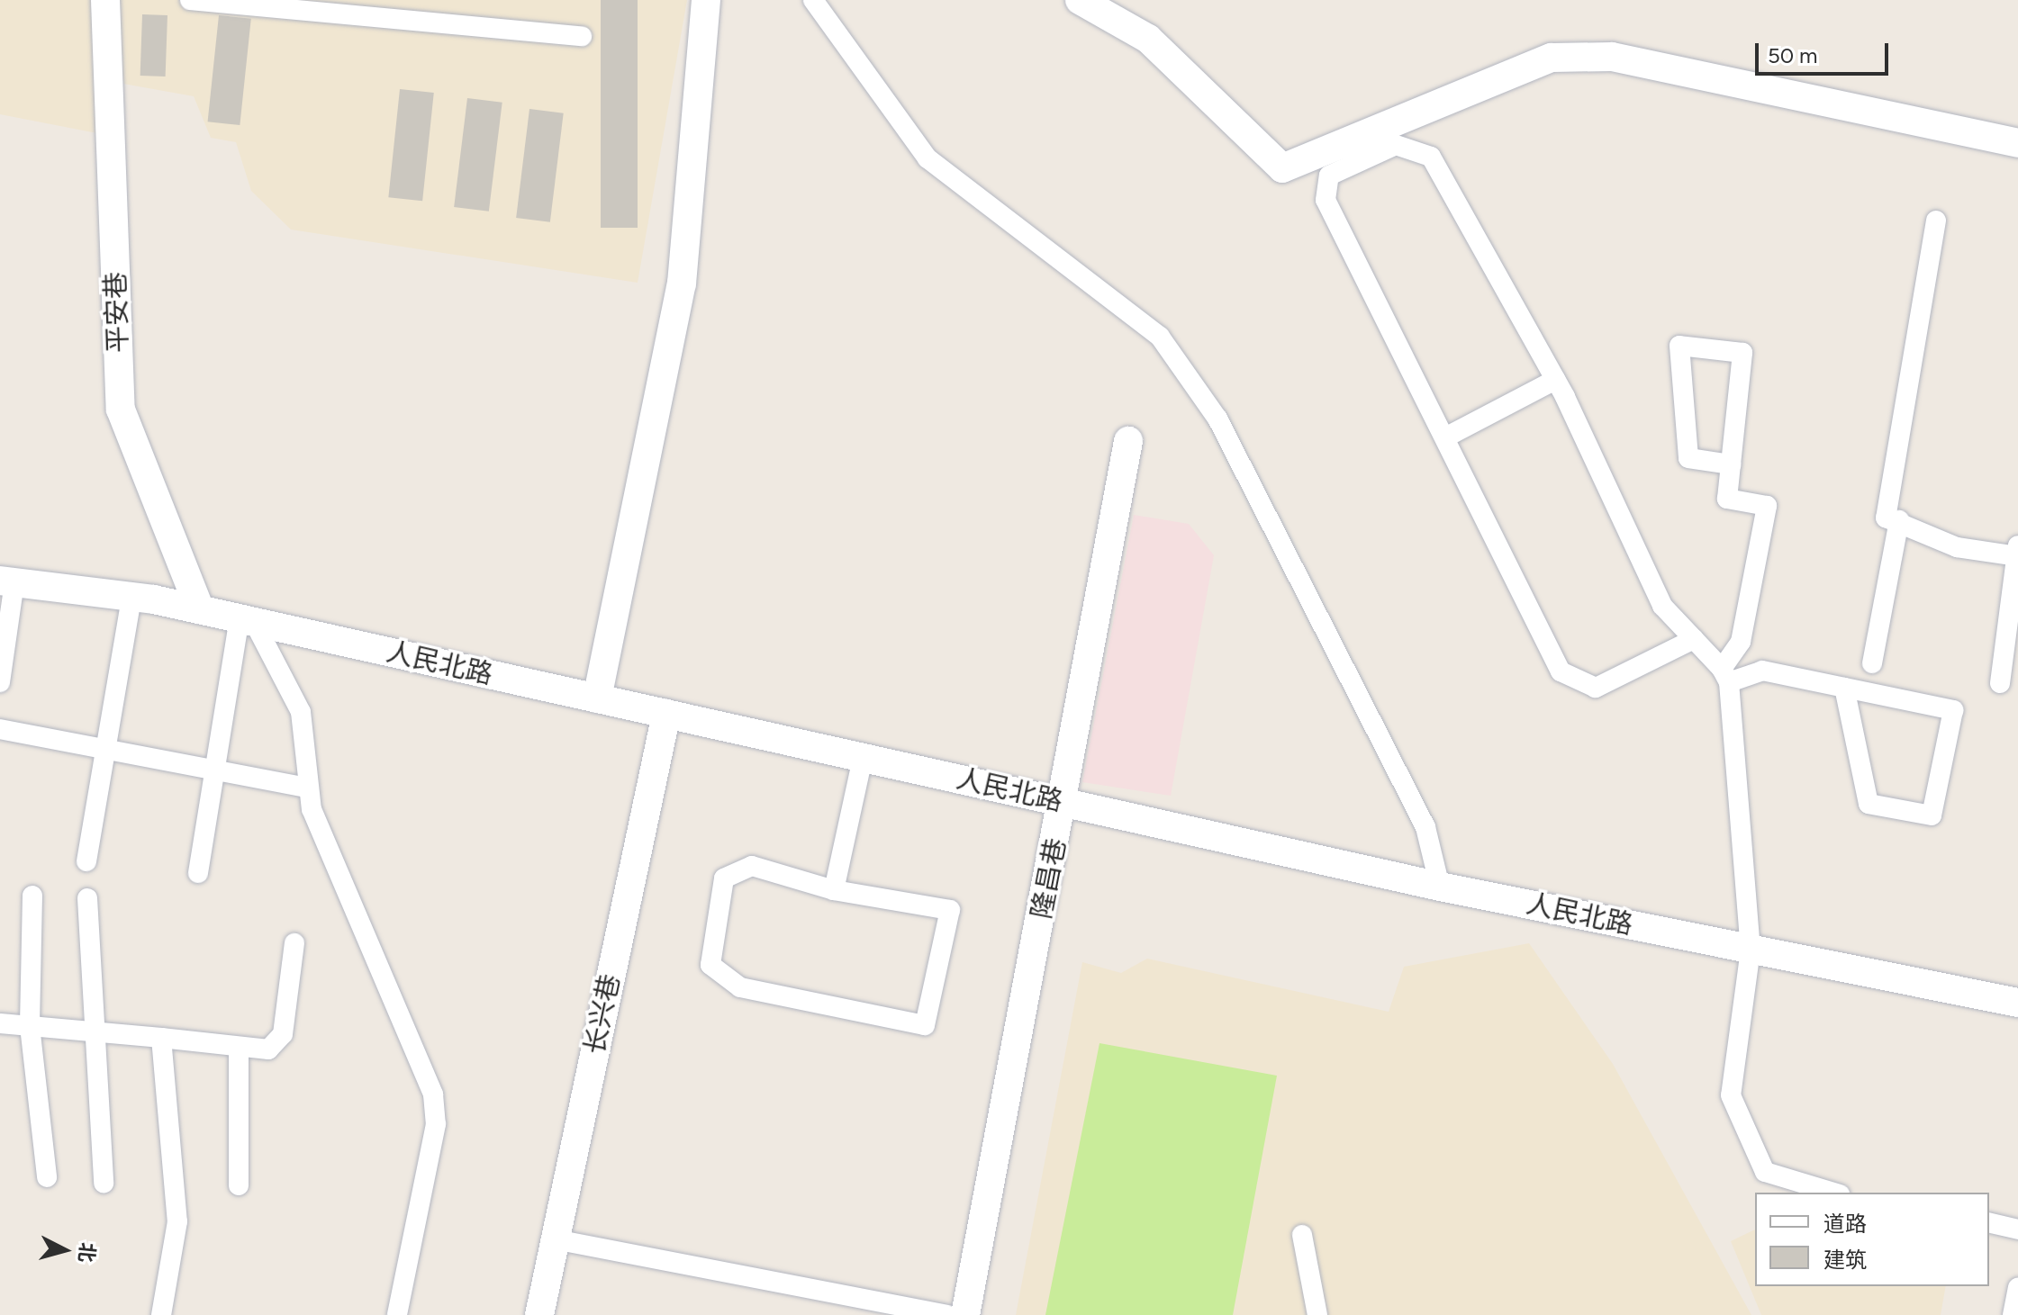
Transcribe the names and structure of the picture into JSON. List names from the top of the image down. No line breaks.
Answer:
{"streets":{"street":["平安巷","人民北路","隆昌巷","长兴巷"]},"crossings":[["平安巷","人民北路"],["人民北路","隆昌巷"],["人民北路","长兴巷"]],"legend":["道路","建筑"],"scale_bar":"50 m","north":"right"}
